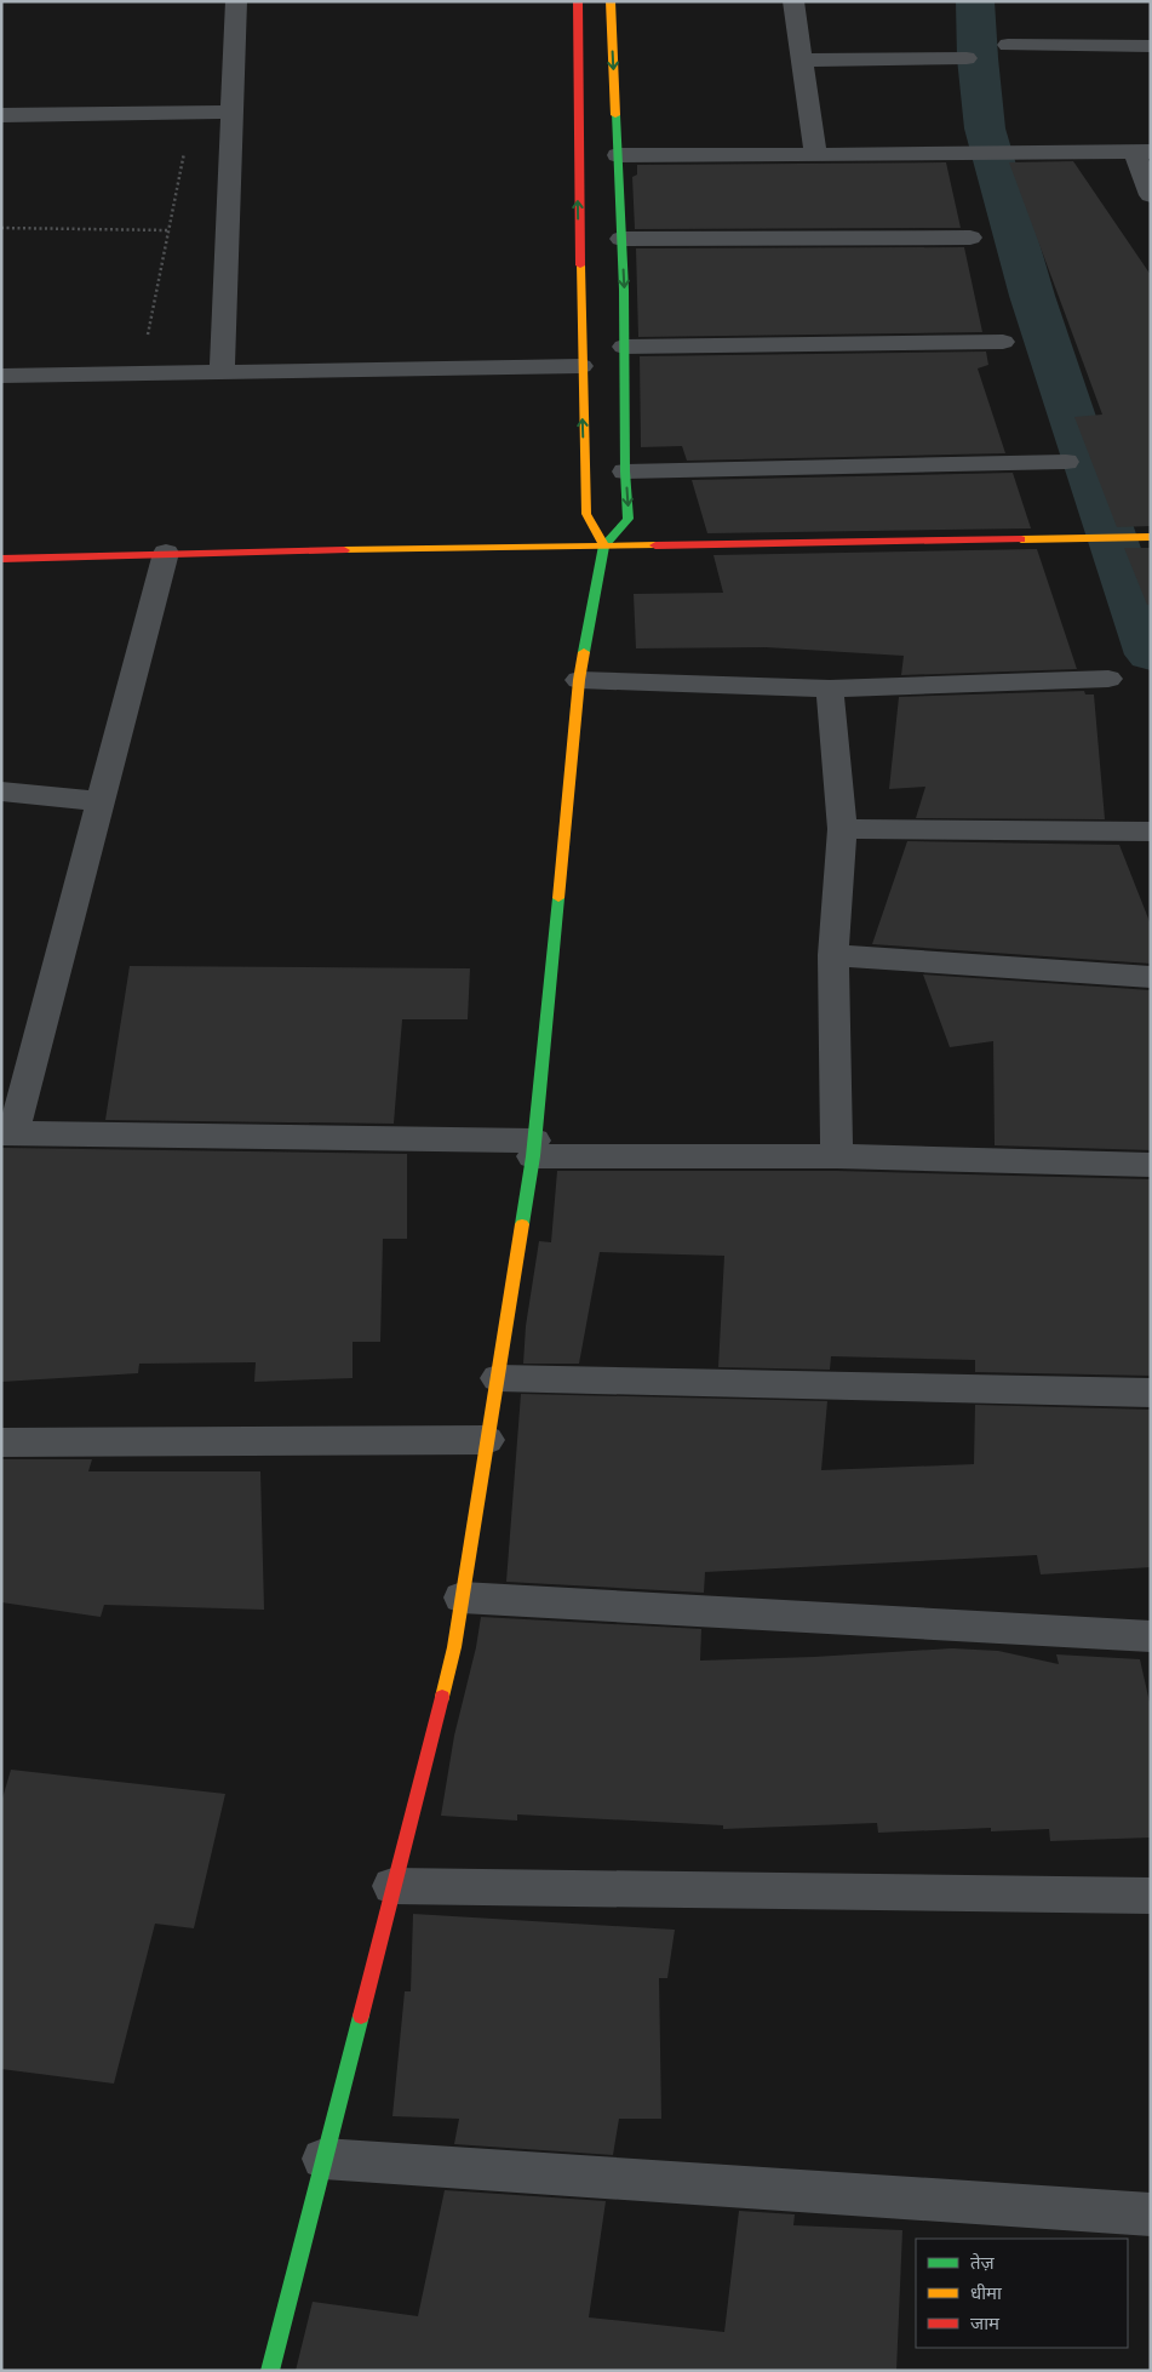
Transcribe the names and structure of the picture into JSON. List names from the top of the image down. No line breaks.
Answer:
{"legend":["तेज़","धीमा","जाम"]}
